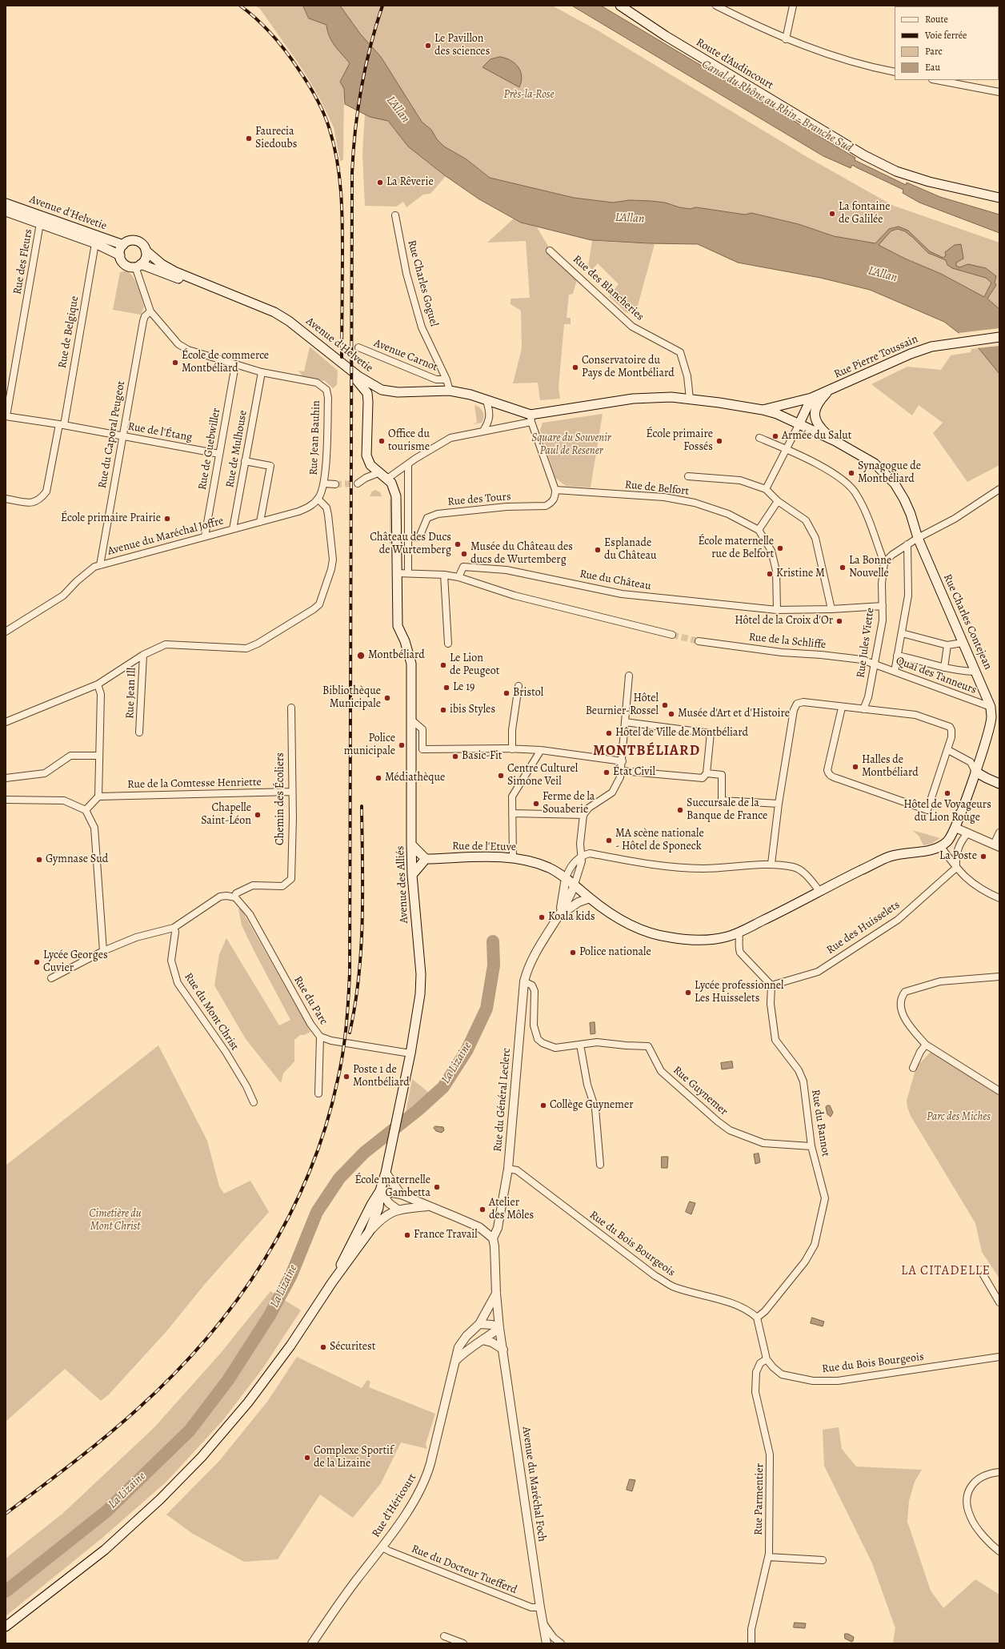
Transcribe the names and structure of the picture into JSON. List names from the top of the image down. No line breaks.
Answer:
{"streets":{"main road":["Route d'Audincourt","Avenue d'Helvetie","Rue Pierre Toussain","Rue Charles Contejean","Rue de l'Etuve","Avenue des Alliés"],"street":["Rue des Fleurs","Rue Charles Goguel","Rue des Blancheries","Rue de Belgique","Avenue Carnot","Rue de l'Étang","Rue du Caporal Peugeot","Rue Jean Bauhin","Rue de Guebwiller","Rue de Mulhouse","Rue de Belfort","Rue des Tours","Avenue du Maréchal Joffre","Rue du Château","Rue de la Schliffe","Rue Jules Viette","Quai des Tanneurs","Rue Jean Ill","Rue de la Comtesse Henriette","Chemin des Écoliers","Rue des Huisselets","Rue du Parc","Rue du Mont Christ","Rue Guynemer","Rue du Général Leclerc","Rue du Bannot","Rue du Bois Bourgeois","Avenue du Maréchal Foch","Rue Parmentier","Rue d'Héricourt","Rue du Docteur Tuefferd"]},"crossings":[["Avenue d'Helvetie","Rue des Fleurs"],["Avenue d'Helvetie","Rue Charles Goguel"],["Avenue d'Helvetie","Rue de Belgique"],["Avenue d'Helvetie","Rue Jean Bauhin"],["Rue des Fleurs","Rue de l'Étang"],["Rue Charles Goguel","Avenue Carnot"],["Rue de Belgique","Rue de l'Étang"],["Rue de l'Étang","Rue du Caporal Peugeot"],["Rue de l'Étang","Rue de Guebwiller"],["Rue du Caporal Peugeot","Rue Jean Bauhin"],["Rue du Caporal Peugeot","Avenue du Maréchal Joffre"],["Rue Jean Bauhin","Rue de Guebwiller"],["Rue Jean Bauhin","Rue de Mulhouse"],["Rue de Guebwiller","Avenue du Maréchal Joffre"],["Rue de Mulhouse","Avenue du Maréchal Joffre"],["Rue de Belfort","Rue des Tours"],["Rue Charles Contejean","Quai des Tanneurs"],["Rue Charles Contejean","Rue de l'Etuve"],["Rue de la Schliffe","Rue Jules Viette"],["Rue de la Schliffe","Quai des Tanneurs"],["Rue Jules Viette","Quai des Tanneurs"],["Rue de la Comtesse Henriette","Chemin des Écoliers"],["Chemin des Écoliers","Rue du Parc"],["Rue de l'Etuve","Rue du Général Leclerc"],["Avenue des Alliés","Rue du Parc"],["Rue des Huisselets","Rue du Bannot"],["Rue Guynemer","Rue du Général Leclerc"],["Rue Guynemer","Rue du Bannot"],["Rue du Général Leclerc","Rue du Bois Bourgeois"],["Rue du Général Leclerc","Avenue du Maréchal Foch"],["Rue du Bannot","Rue du Bois Bourgeois"],["Rue du Bois Bourgeois","Rue Parmentier"],["Avenue du Maréchal Foch","Rue du Docteur Tuefferd"],["Rue d'Héricourt","Rue du Docteur Tuefferd"]],"districts":["MONTBÉLIARD","LA CITADELLE"],"water":["Canal du Rhône au Rhin - Branche Sud","L'Allan","La Lizaine"],"parks":["Près-la-Rose","Square du Souvenir Paul de Resener","Parc des Miches","Cimetière du Mont Christ"],"places":["Le Pavillon des sciences","Faurecia Siedoubs","La Rêverie","La fontaine de Galilée","École de commerce Montbéliard","Conservatoire du Pays de Montbéliard","Armée du Salut","Office du tourisme","École primaire Fossés","Synagogue de Montbéliard","École primaire Prairie","Château des Ducs de Wurtemberg","École maternelle rue de Belfort","Esplanade du Château","Musée du Château des ducs de Wurtemberg","La Bonne Nouvelle","Kristine M","Hôtel de la Croix d'Or","Montbéliard","Le Lion de Peugeot","Le 19","Bristol","Bibliothèque Municipale","Hôtel Beurnier-Rossel","ibis Styles","Musée d'Art et d'Histoire","Hôtel de Ville de Montbéliard","Police municipale","Basic-Fit","Halles de Montbéliard","État Civil","Centre Culturel Simone Veil","Médiathèque","Hôtel de Voyageurs du Lion Rouge","Ferme de la Souaberie","Succursale de la Banque de France","Chapelle Saint-Léon","MA scène nationale - Hôtel de Sponeck","La Poste","Gymnase Sud","Koala kids","Police nationale","Lycée Georges Cuvier","Lycée professionnel Les Huisselets","Poste 1 de Montbéliard","Collège Guynemer","École maternelle Gambetta","Atelier des Môles","France Travail","Sécuritest","Complexe Sportif de la Lizaine"],"legend":["Route","Voie ferrée","Parc","Eau"]}
